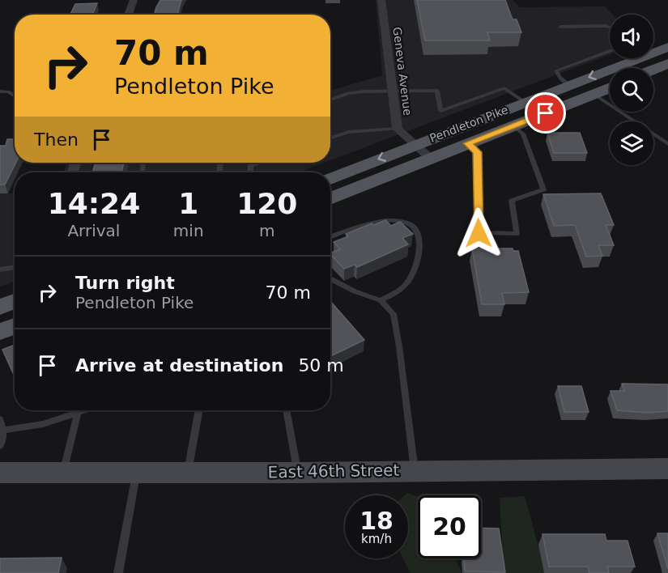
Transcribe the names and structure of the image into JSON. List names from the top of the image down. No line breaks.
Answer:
{"streets":{"main road":["Pendleton Pike"],"street":["Geneva Avenue","East 46th Street"]},"crossings":[["Geneva Avenue","Pendleton Pike"]],"page":{"turn":["70 m","Pendleton Pike"],"then":"Then","eta":["14:24","Arrival","1","min","120","m"],"list":[{"name":"Turn right","note":"Pendleton Pike","value":"70 m"},{"name":"Arrive at destination","value":"50 m"}],"speed":"18 km/h","limit":"20"}}
